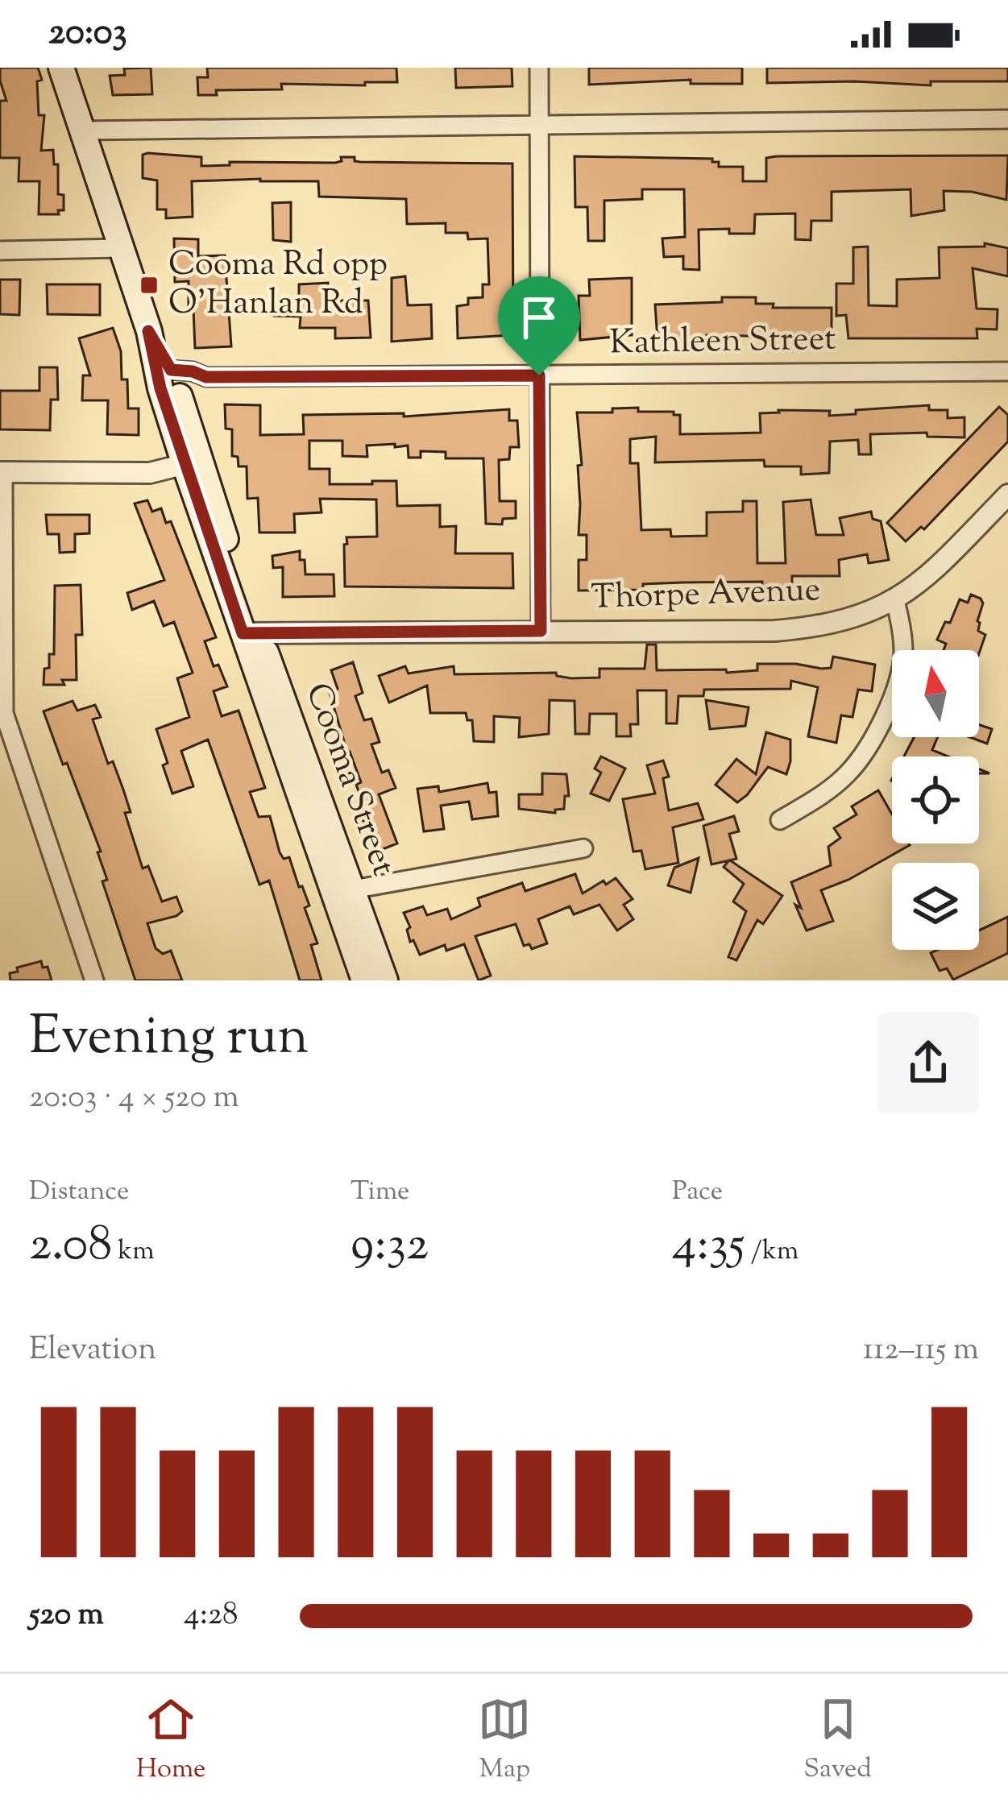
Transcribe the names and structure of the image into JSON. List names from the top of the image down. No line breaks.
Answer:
{"streets":{"main road":["Cooma Street"],"street":["Kathleen Street","Thorpe Avenue"]},"crossings":[["Kathleen Street","Cooma Street"],["Thorpe Avenue","Cooma Street"]],"places":{"transit":["Cooma Rd opp O'Hanlan Rd"]},"north":"top","page":{"status":"20:03","heading":["Evening run","20:03 · 4 × 520 m"],"stats":[["Distance","2.08 km"],["Time","9:32"],["Pace","4:35 /km"]],"chart":["Elevation","112–115 m"],"list":[{"name":"520 m","note":"4:28"}],"tabs":["Home","Map","Saved"]}}
